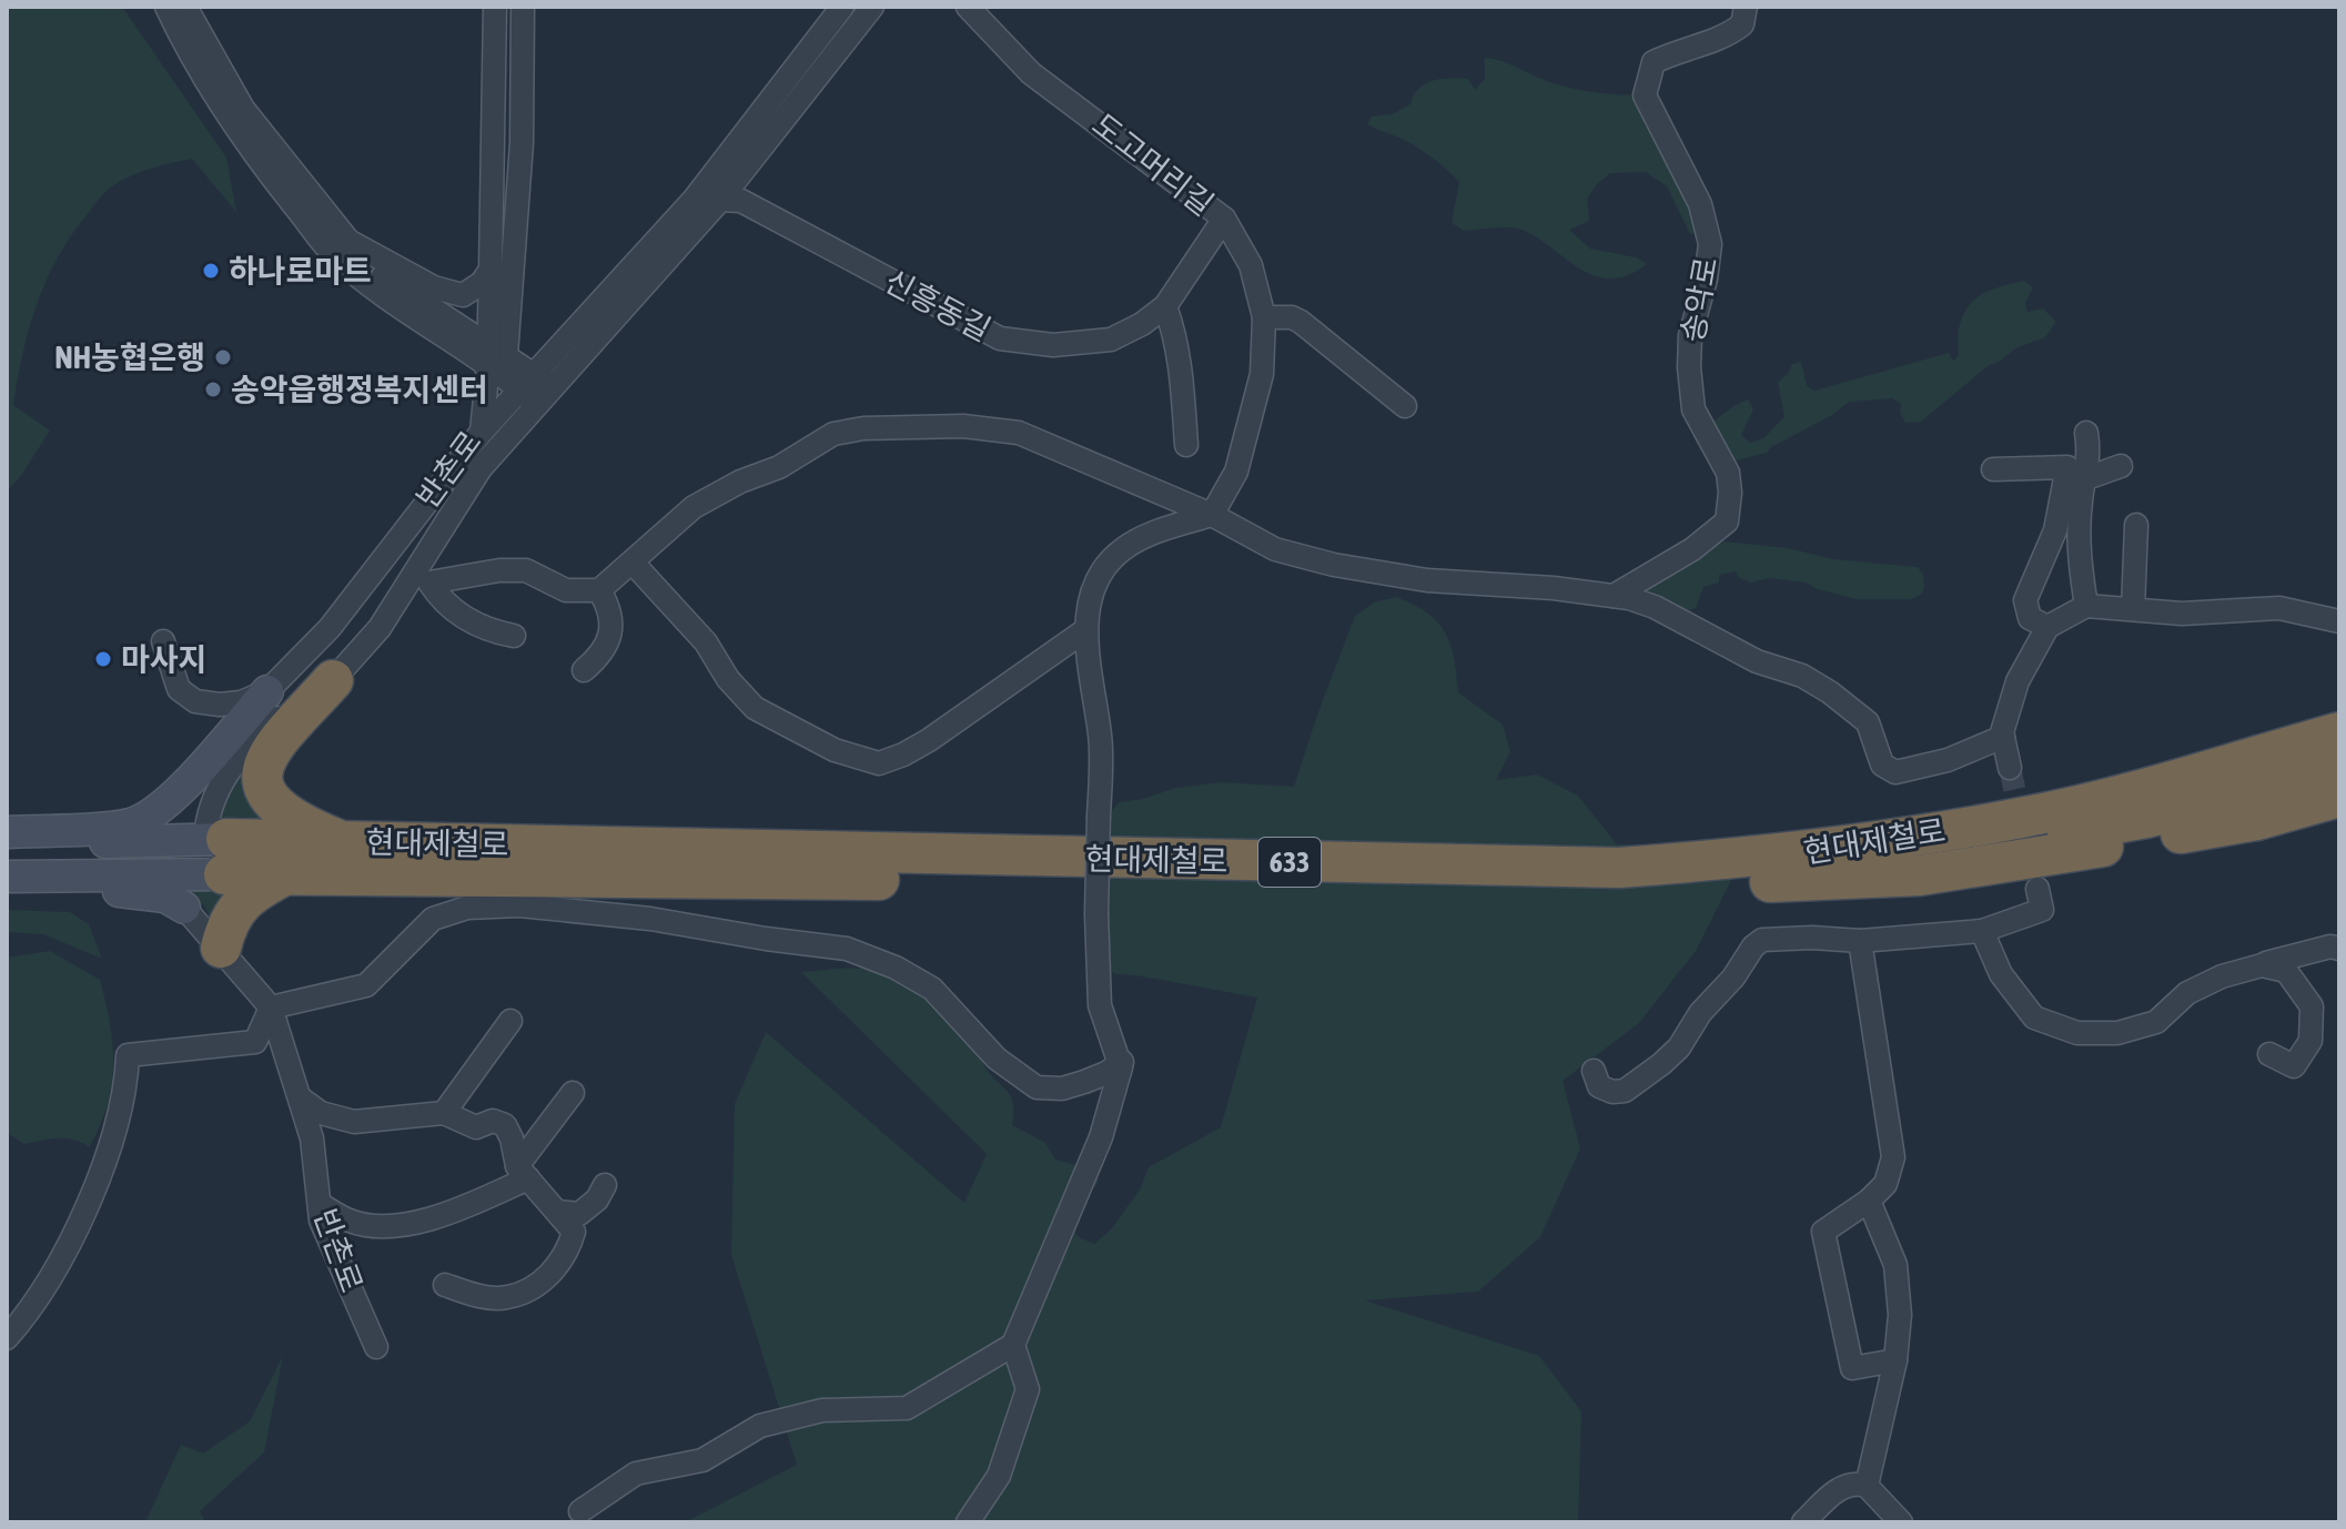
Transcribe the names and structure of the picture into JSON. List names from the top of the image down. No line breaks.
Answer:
{"streets":{"highway":["현대제철로","633"],"street":["도고머리길","송악로","신흥동길","반촌로"]},"crossings":[["도고머리길","신흥동길"],["현대제철로","633"]],"places":["하나로마트","NH농협은행","송악읍행정복지센터","마사지"]}
